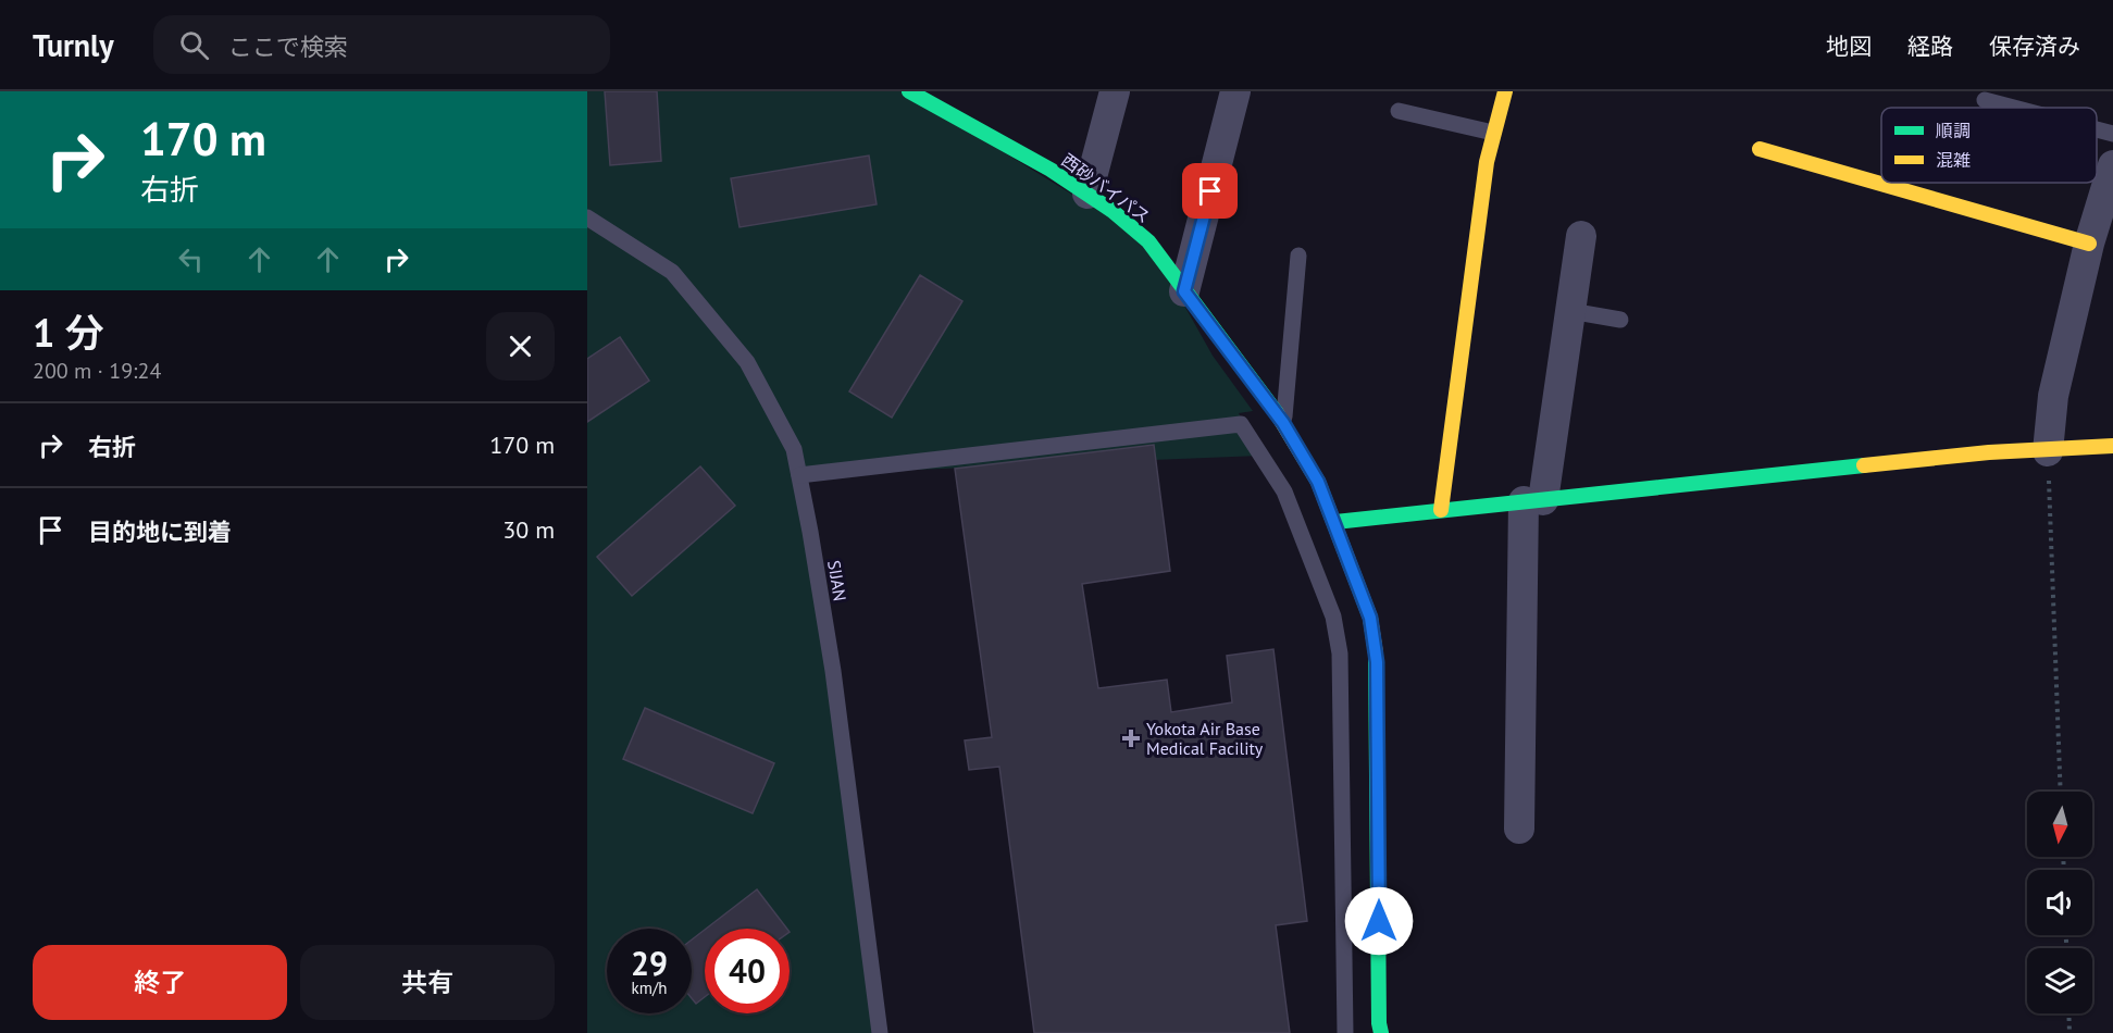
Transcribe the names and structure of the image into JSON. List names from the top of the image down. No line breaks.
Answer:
{"streets":{"street":["西砂バイパス"],"lane":["SIJAN"]},"places":{"health":["Yokota Air Base Medical Facility"]},"legend":["順調","混雑"],"north":"bottom","page":{"header":"Turnly","search":"ここで検索","nav":["地図","経路","保存済み"],"turn":["170 m","右折"],"heading":["1 分","200 m · 19:24"],"list":[{"name":"右折","value":"170 m"},{"name":"目的地に到着","value":"30 m"}],"speed":"29 km/h","limit":"40","buttons":["終了","共有"]}}
